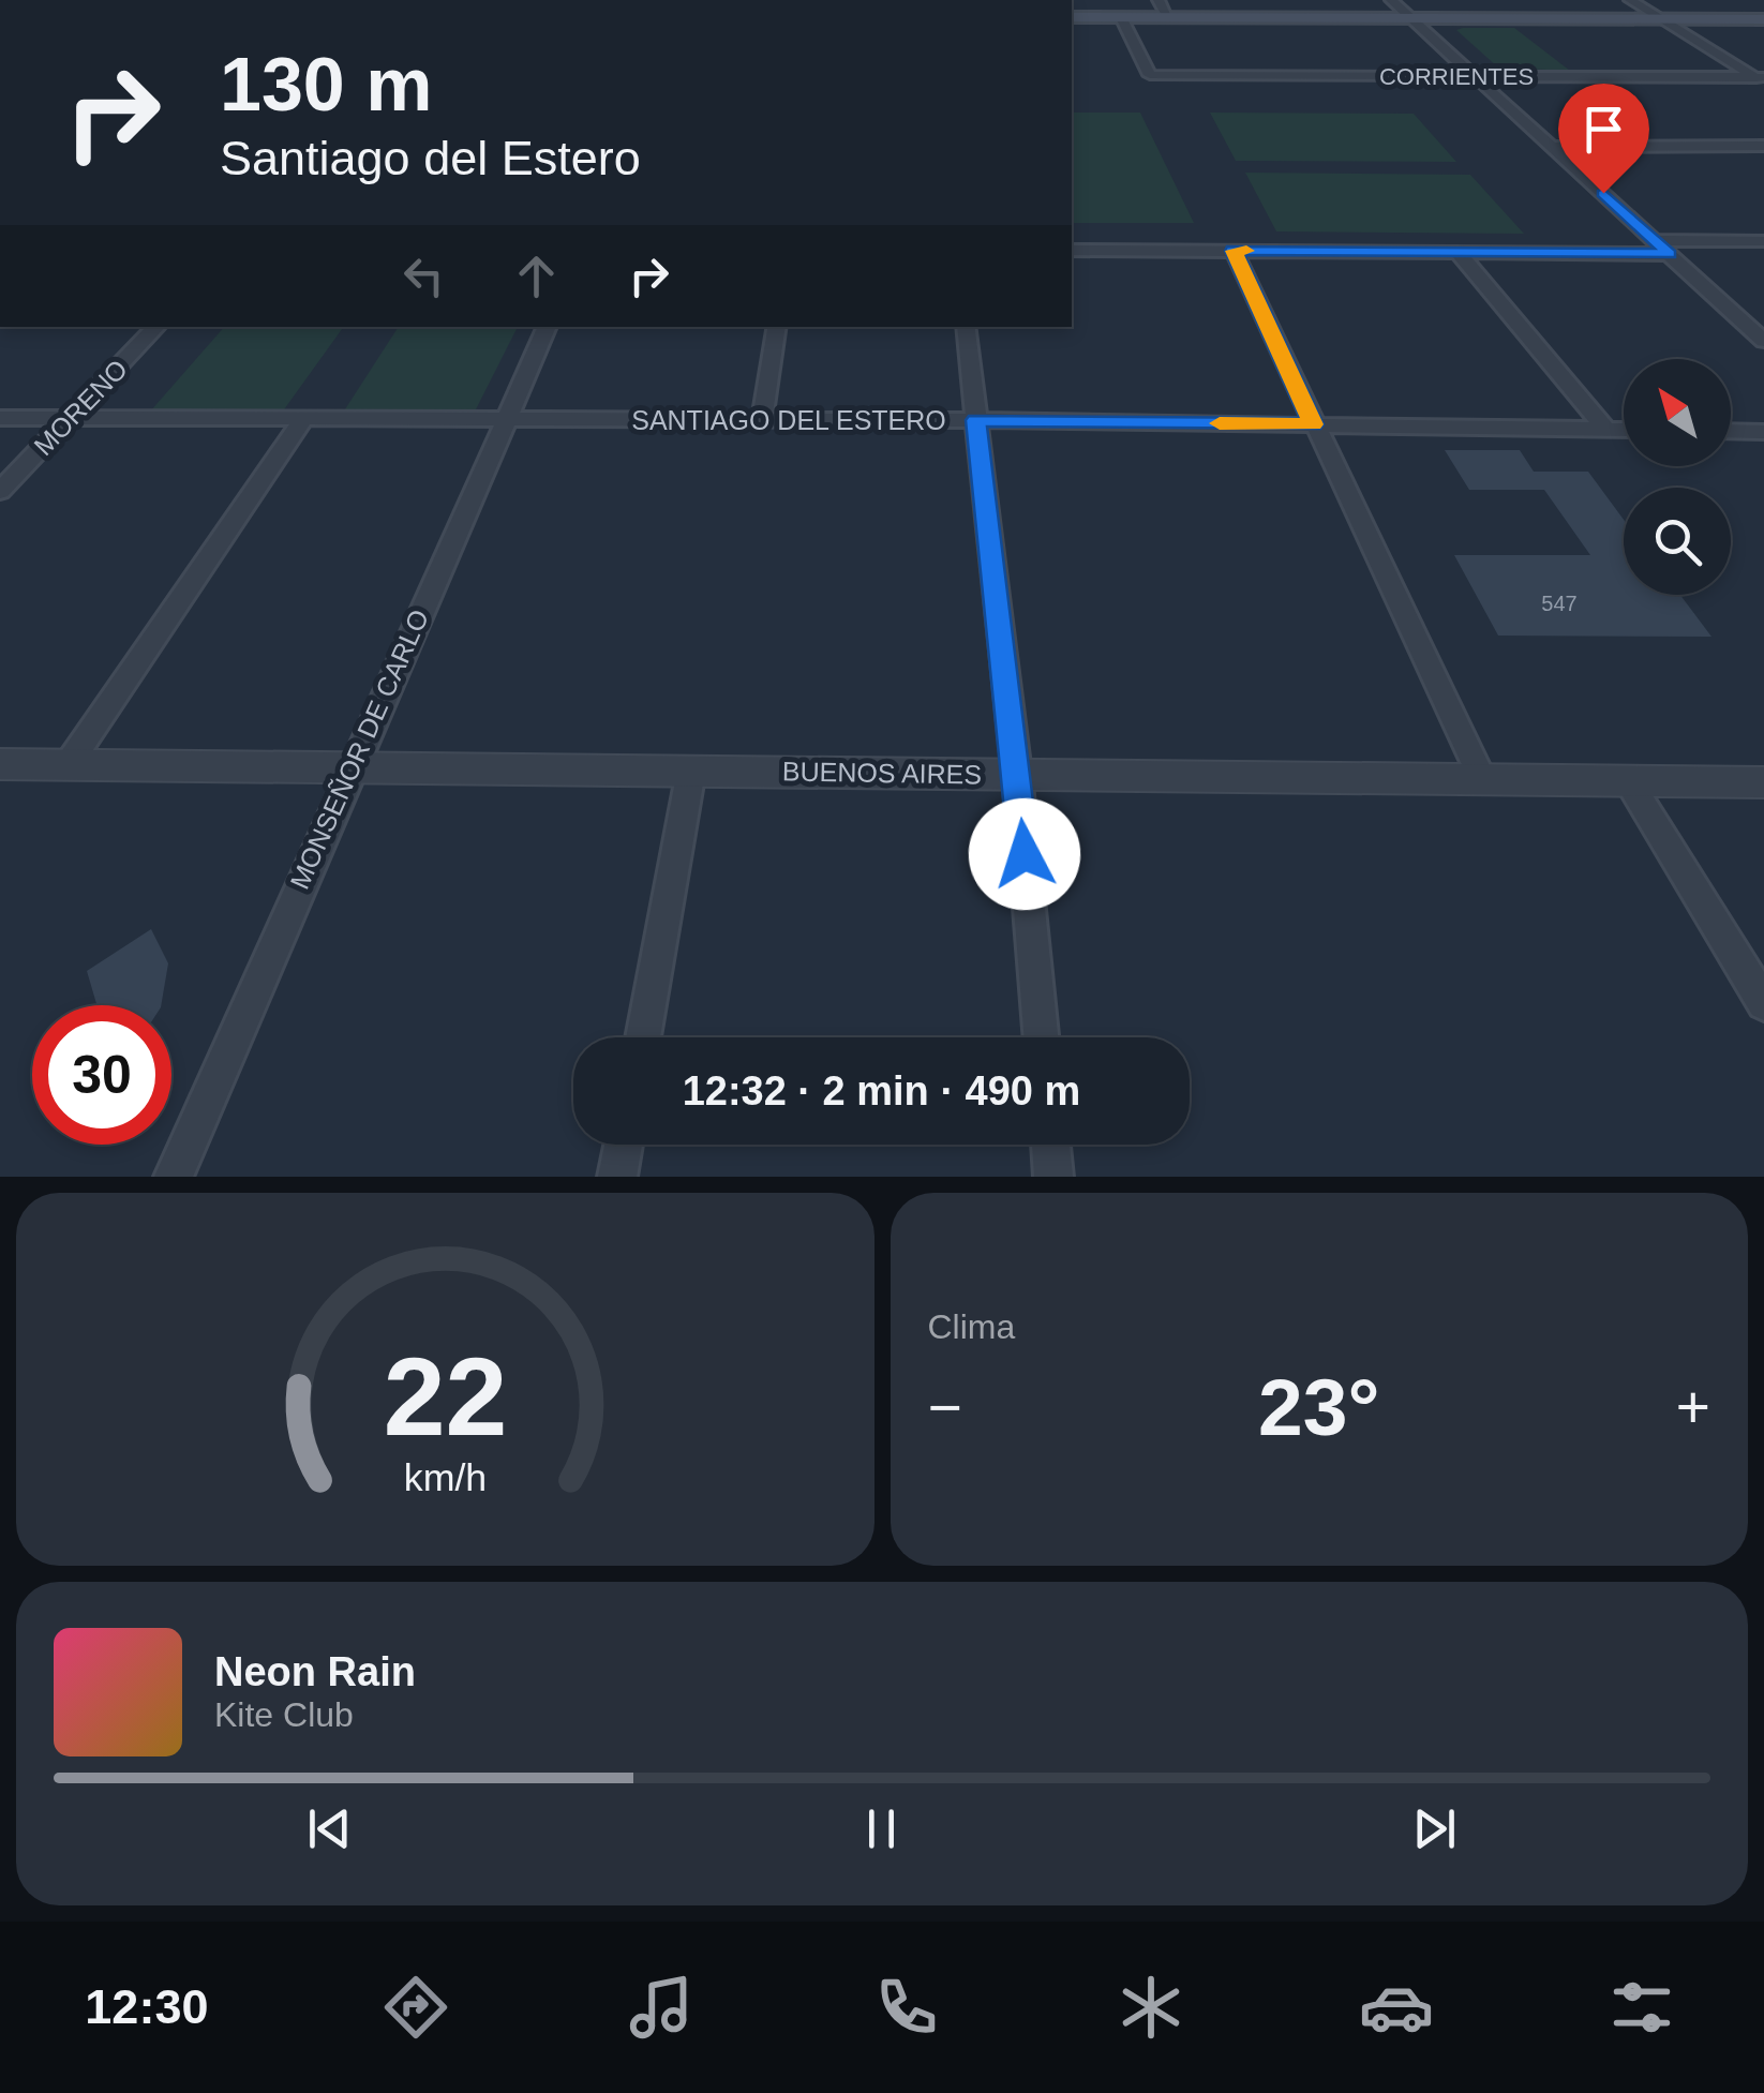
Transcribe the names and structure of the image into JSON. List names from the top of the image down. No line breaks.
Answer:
{"streets":{"street":["CORRIENTES","MORENO","SANTIAGO DEL ESTERO","MONSEÑOR DE CARLO","BUENOS AIRES"]},"crossings":[["MORENO","SANTIAGO DEL ESTERO"],["SANTIAGO DEL ESTERO","MONSEÑOR DE CARLO"],["MONSEÑOR DE CARLO","BUENOS AIRES"]],"house_numbers":["547"],"north":"top left","page":{"turn":["130 m","Santiago del Estero"],"limit":"30","trip":"12:32 · 2 min · 490 m","tile":"Clima","heat":["−","23°","+"],"song":["Neon Rain","Kite Club"],"tabs":"12:30","gauge":["22","km/h"]}}
